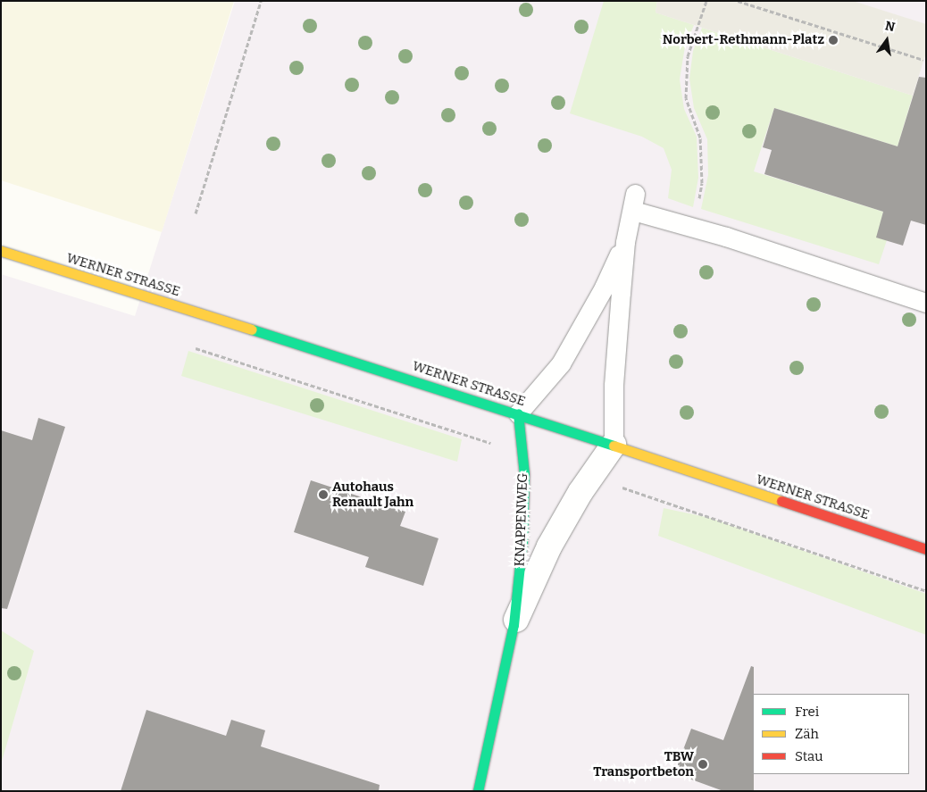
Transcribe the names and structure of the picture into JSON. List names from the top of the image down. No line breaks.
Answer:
{"streets":{"main road":["WERNER STRASSE","KNAPPENWEG"]},"crossings":[["WERNER STRASSE","KNAPPENWEG"]],"places":["Norbert-Rethmann-Platz","Autohaus Renault Jahn","TBW Transportbeton"],"legend":["Frei","Zäh","Stau"],"north":"top"}
